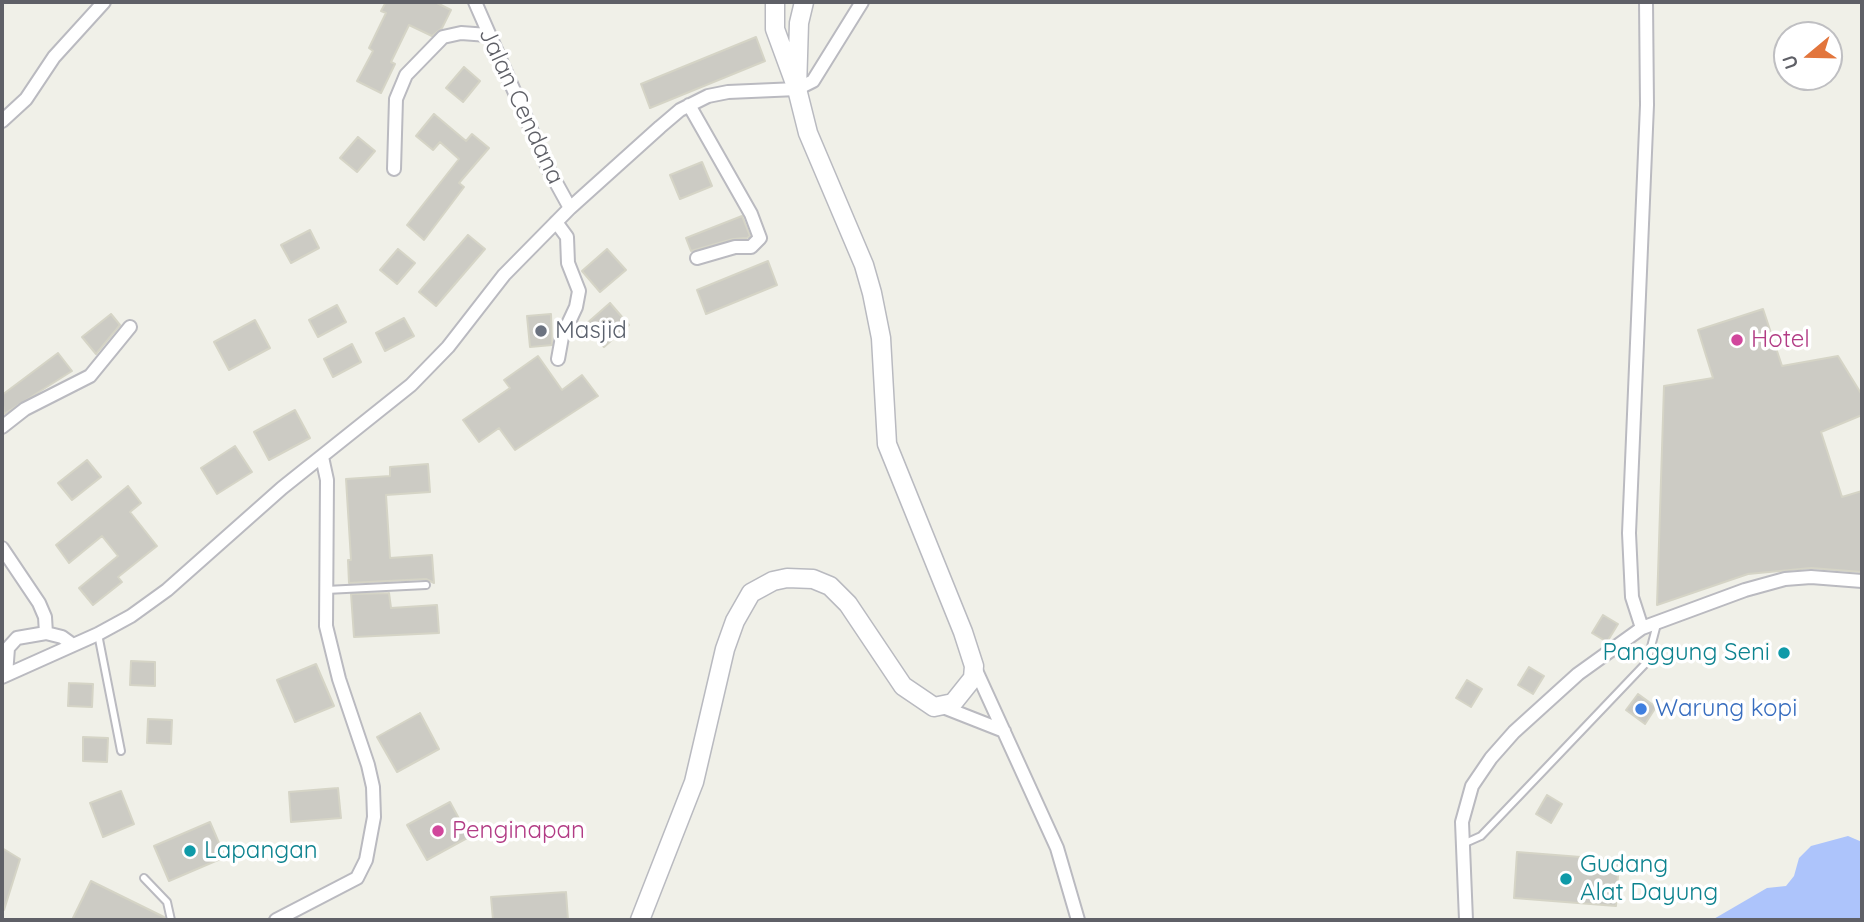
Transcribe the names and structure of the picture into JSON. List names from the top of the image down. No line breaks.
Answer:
{"streets":{"street":["Jalan Cendana"]},"places":["Masjid","Hotel","Panggung Seni","Warung kopi","Penginapan","Lapangan","Gudang Alat Dayung"],"north":"left"}
